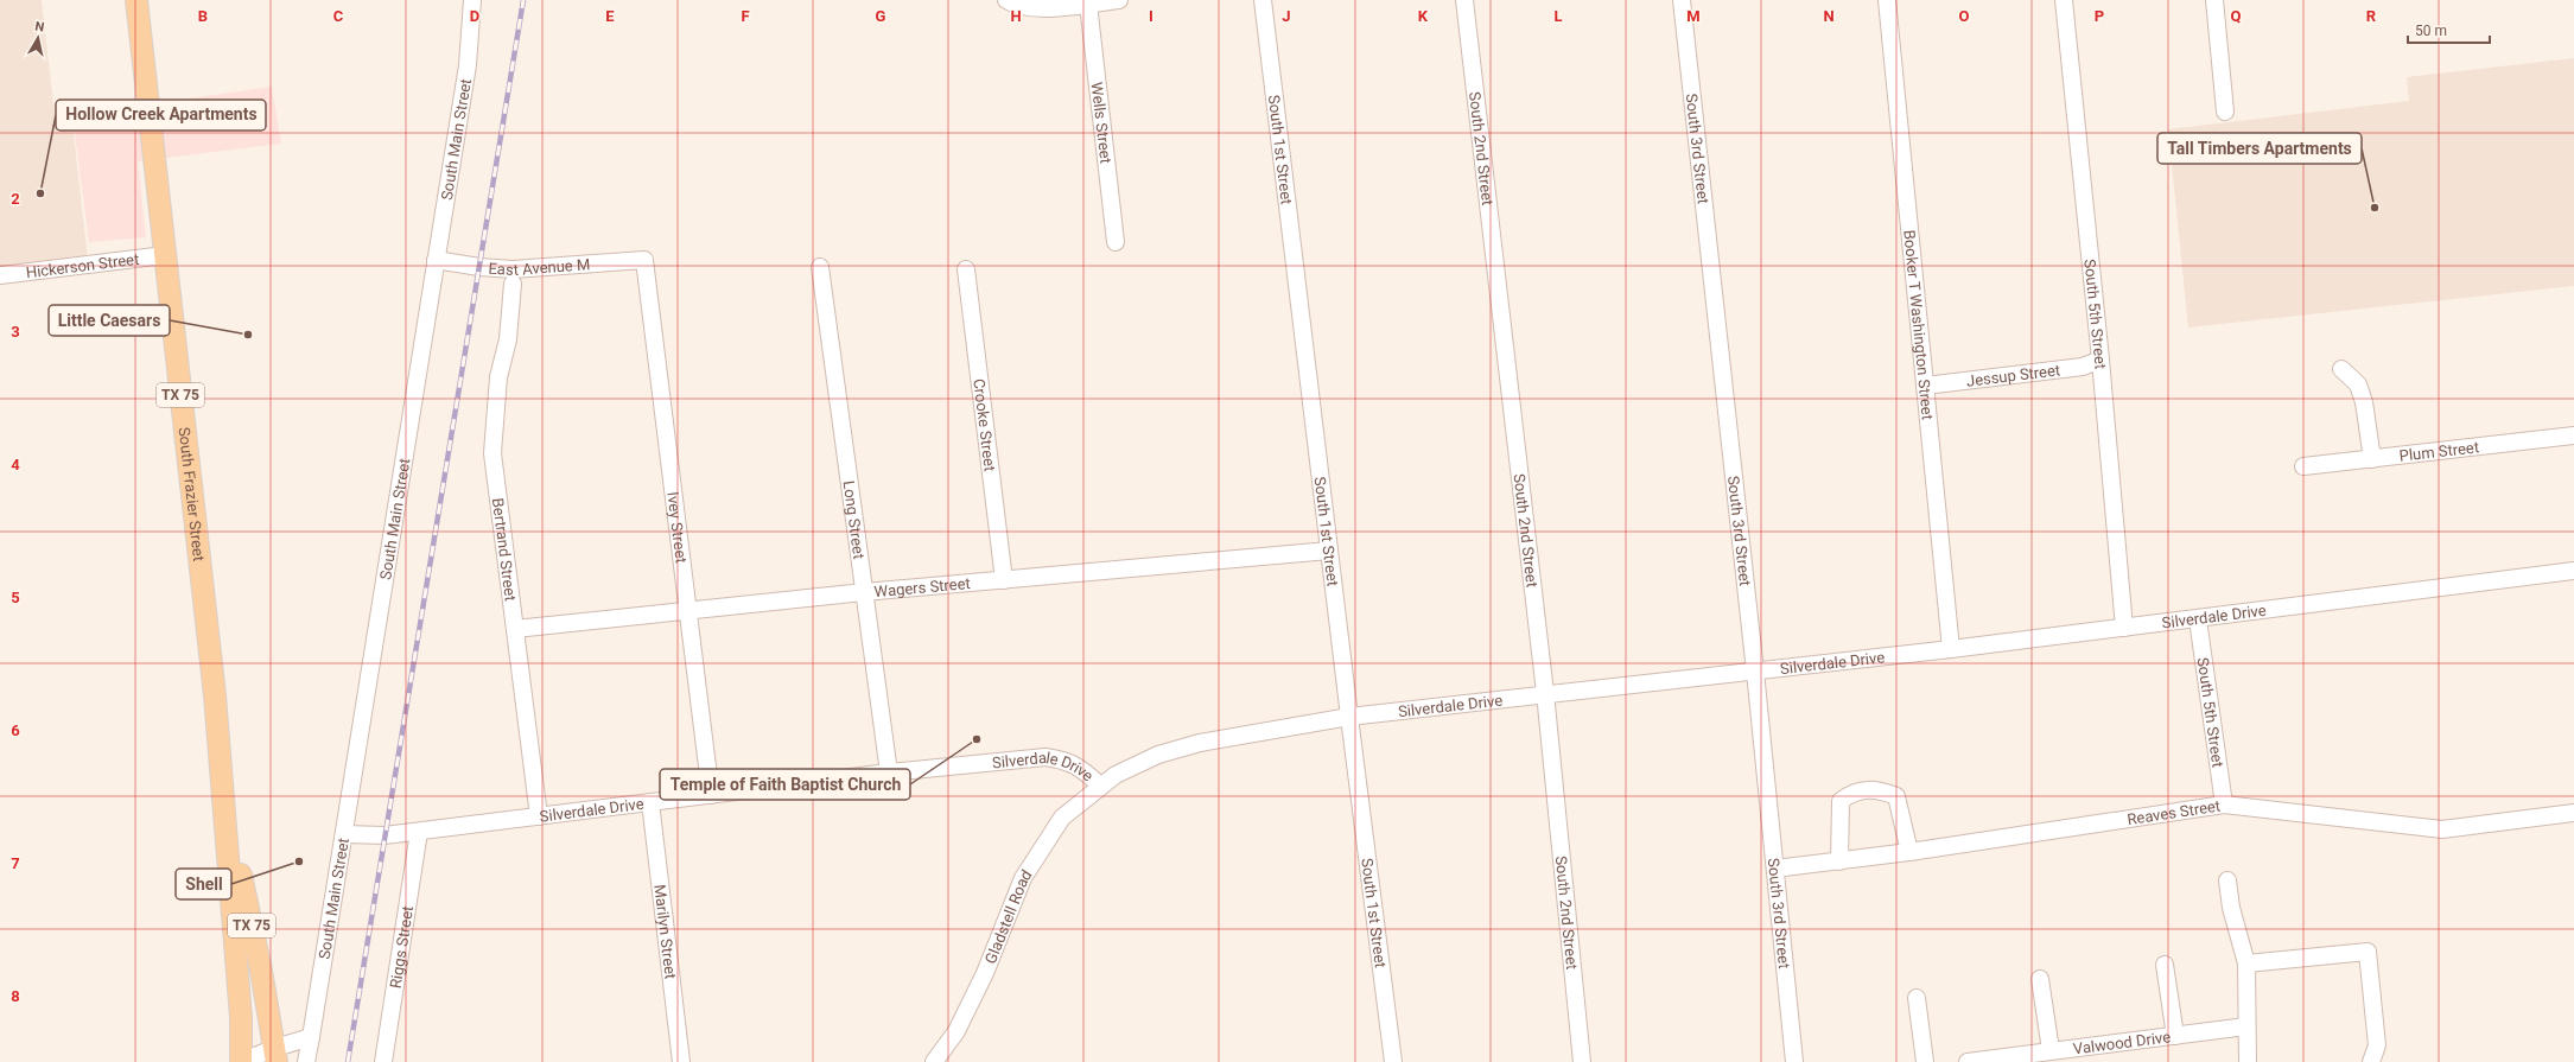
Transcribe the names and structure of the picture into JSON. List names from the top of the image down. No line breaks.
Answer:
{"streets":{"main road":["TX 75","South Frazier Street"],"street":["Wells Street","South Main Street","South 2nd Street","South 3rd Street","South 1st Street","Hickerson Street","East Avenue M","South 5th Street","Booker T Washington Street","Jessup Street","Crooke Street","Plum Street","Long Street","Ivey Street","Bertrand Street","Wagers Street","Silverdale Drive","Reaves Street","Gladstell Road","Marilyn Street","Riggs Street","Valwood Drive"]},"crossings":[["South Main Street","East Avenue M"],["South Main Street","Silverdale Drive"],["South 2nd Street","Silverdale Drive"],["South 3rd Street","Silverdale Drive"],["South 3rd Street","Reaves Street"],["South 1st Street","Wagers Street"],["South 1st Street","Silverdale Drive"],["Hickerson Street","South Frazier Street"],["East Avenue M","Ivey Street"],["South 5th Street","Jessup Street"],["South 5th Street","Silverdale Drive"],["South 5th Street","Reaves Street"],["Booker T Washington Street","Jessup Street"],["Booker T Washington Street","Silverdale Drive"],["Crooke Street","Wagers Street"],["Long Street","Wagers Street"],["Long Street","Silverdale Drive"],["Ivey Street","Wagers Street"],["Ivey Street","Silverdale Drive"],["Bertrand Street","Wagers Street"],["Bertrand Street","Silverdale Drive"],["Silverdale Drive","Gladstell Road"],["Silverdale Drive","Marilyn Street"],["Silverdale Drive","Riggs Street"]],"places":["Hollow Creek Apartments","Tall Timbers Apartments","Little Caesars","Temple of Faith Baptist Church","Shell"],"scale_bar":"50 m","north":"top","grid":{"columns":["B","C","D","E","F","G","H","I","J","K","L","M","N","O","P","Q","R"],"rows":["2","3","4","5","6","7","8"]}}
